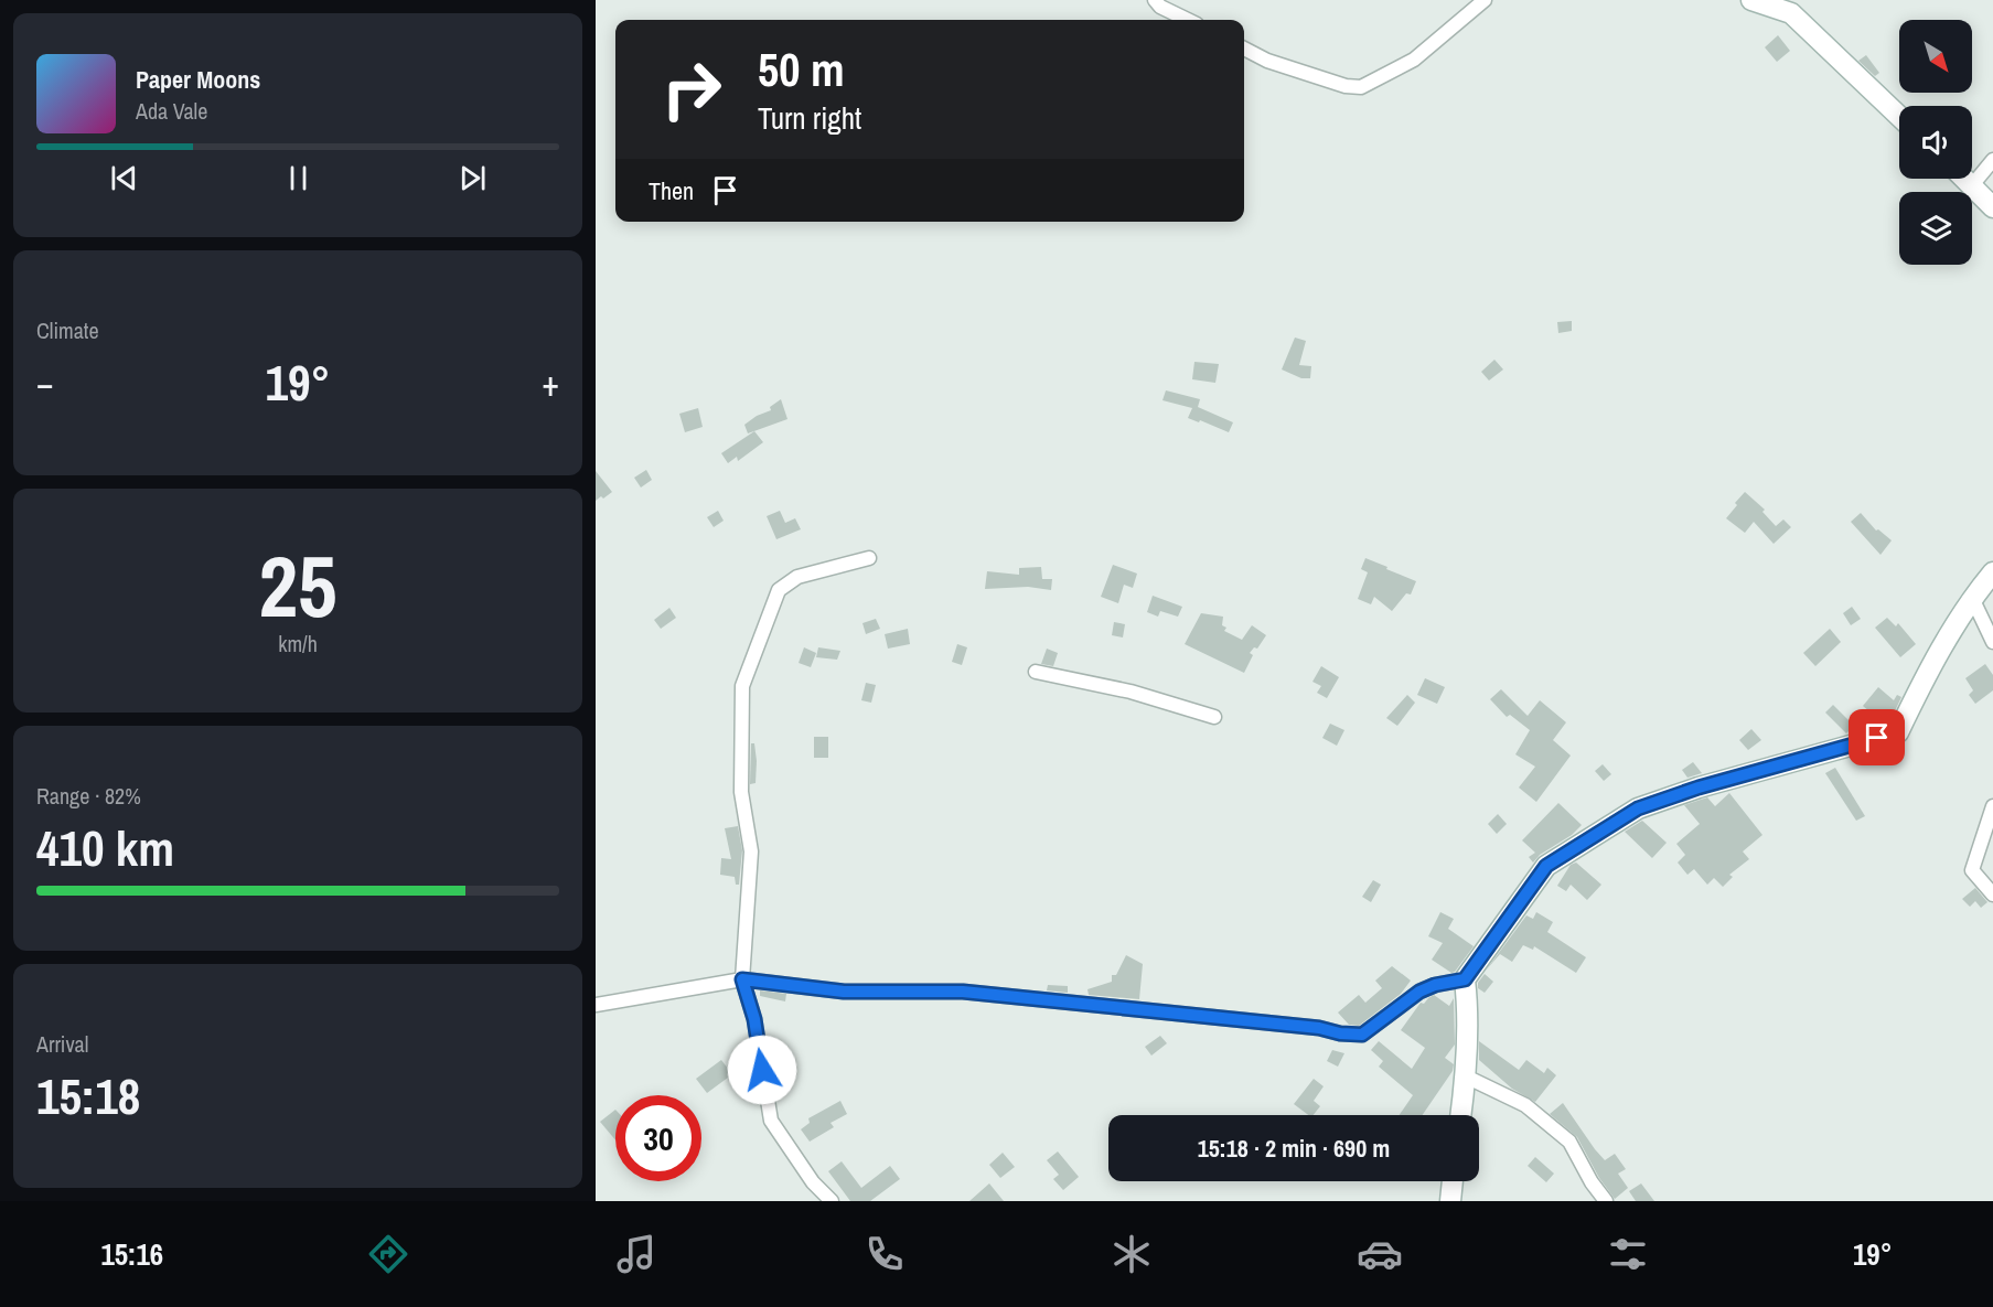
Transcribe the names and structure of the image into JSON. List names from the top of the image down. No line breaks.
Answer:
{"north":"bottom right","page":{"turn":["50 m","Turn right"],"song":["Paper Moons","Ada Vale"],"then":"Then","tile":["Climate",["25","km/h"],["Range · 82%","410 km"],["Arrival","15:18"]],"heat":["−","19°","+"],"limit":"30","trip":"15:18 · 2 min · 690 m","tabs":["15:16","19°"]}}
